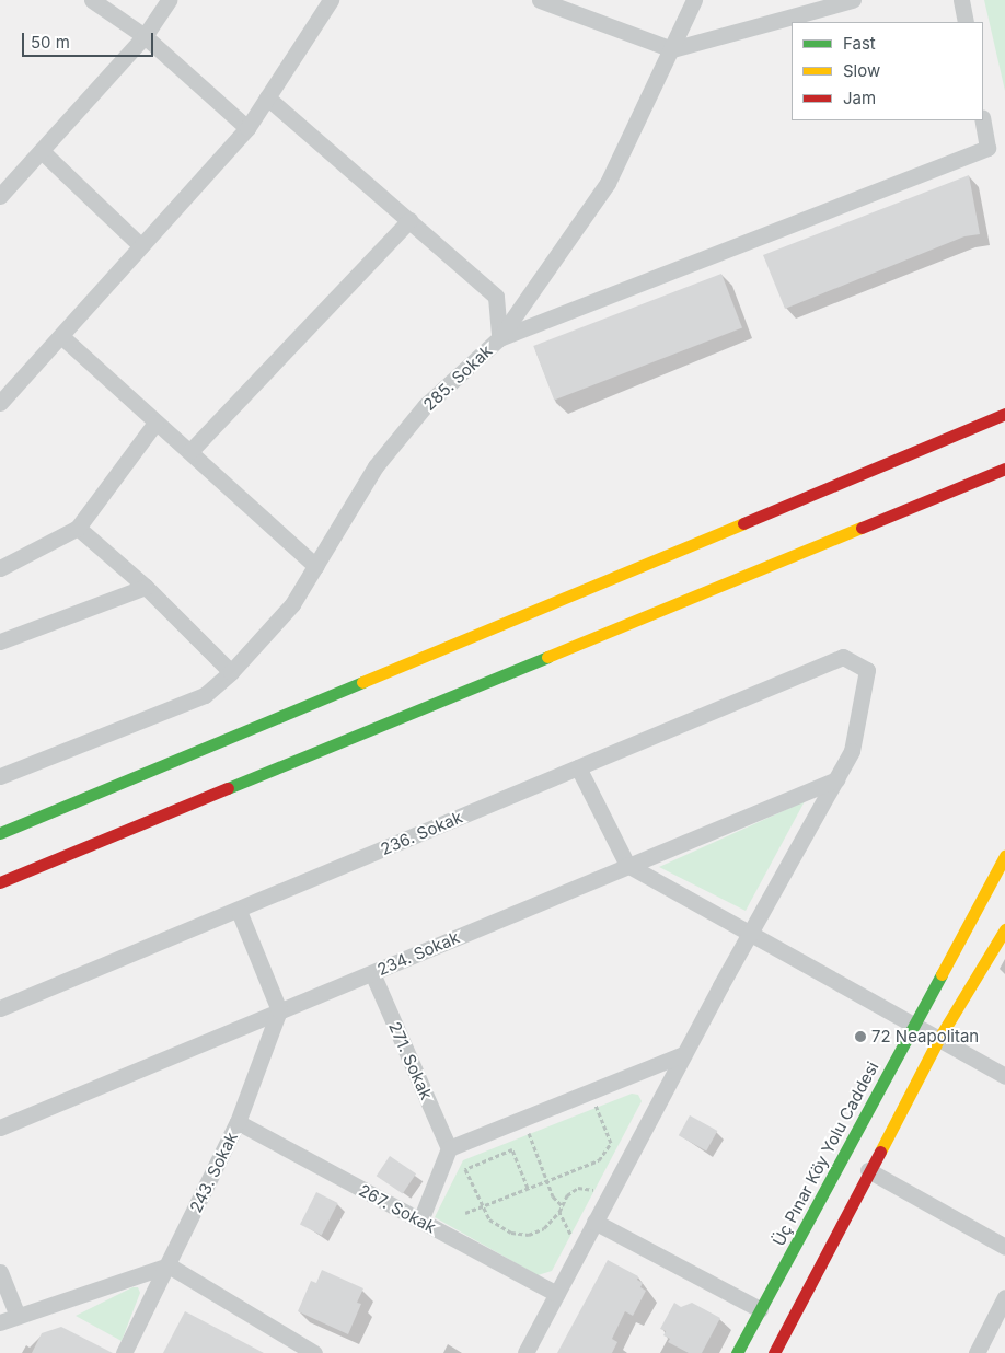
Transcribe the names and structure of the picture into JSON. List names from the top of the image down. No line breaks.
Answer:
{"streets":{"main road":["Üç Pınar Köy Yolu Caddesi"],"street":["285. Sokak","236. Sokak","234. Sokak","271. Sokak","243. Sokak","267. Sokak"]},"crossings":[["236. Sokak","234. Sokak"],["234. Sokak","271. Sokak"],["234. Sokak","243. Sokak"],["243. Sokak","267. Sokak"]],"places":["72 Neapolitan"],"legend":["Fast","Slow","Jam"],"scale_bar":"50 m"}
